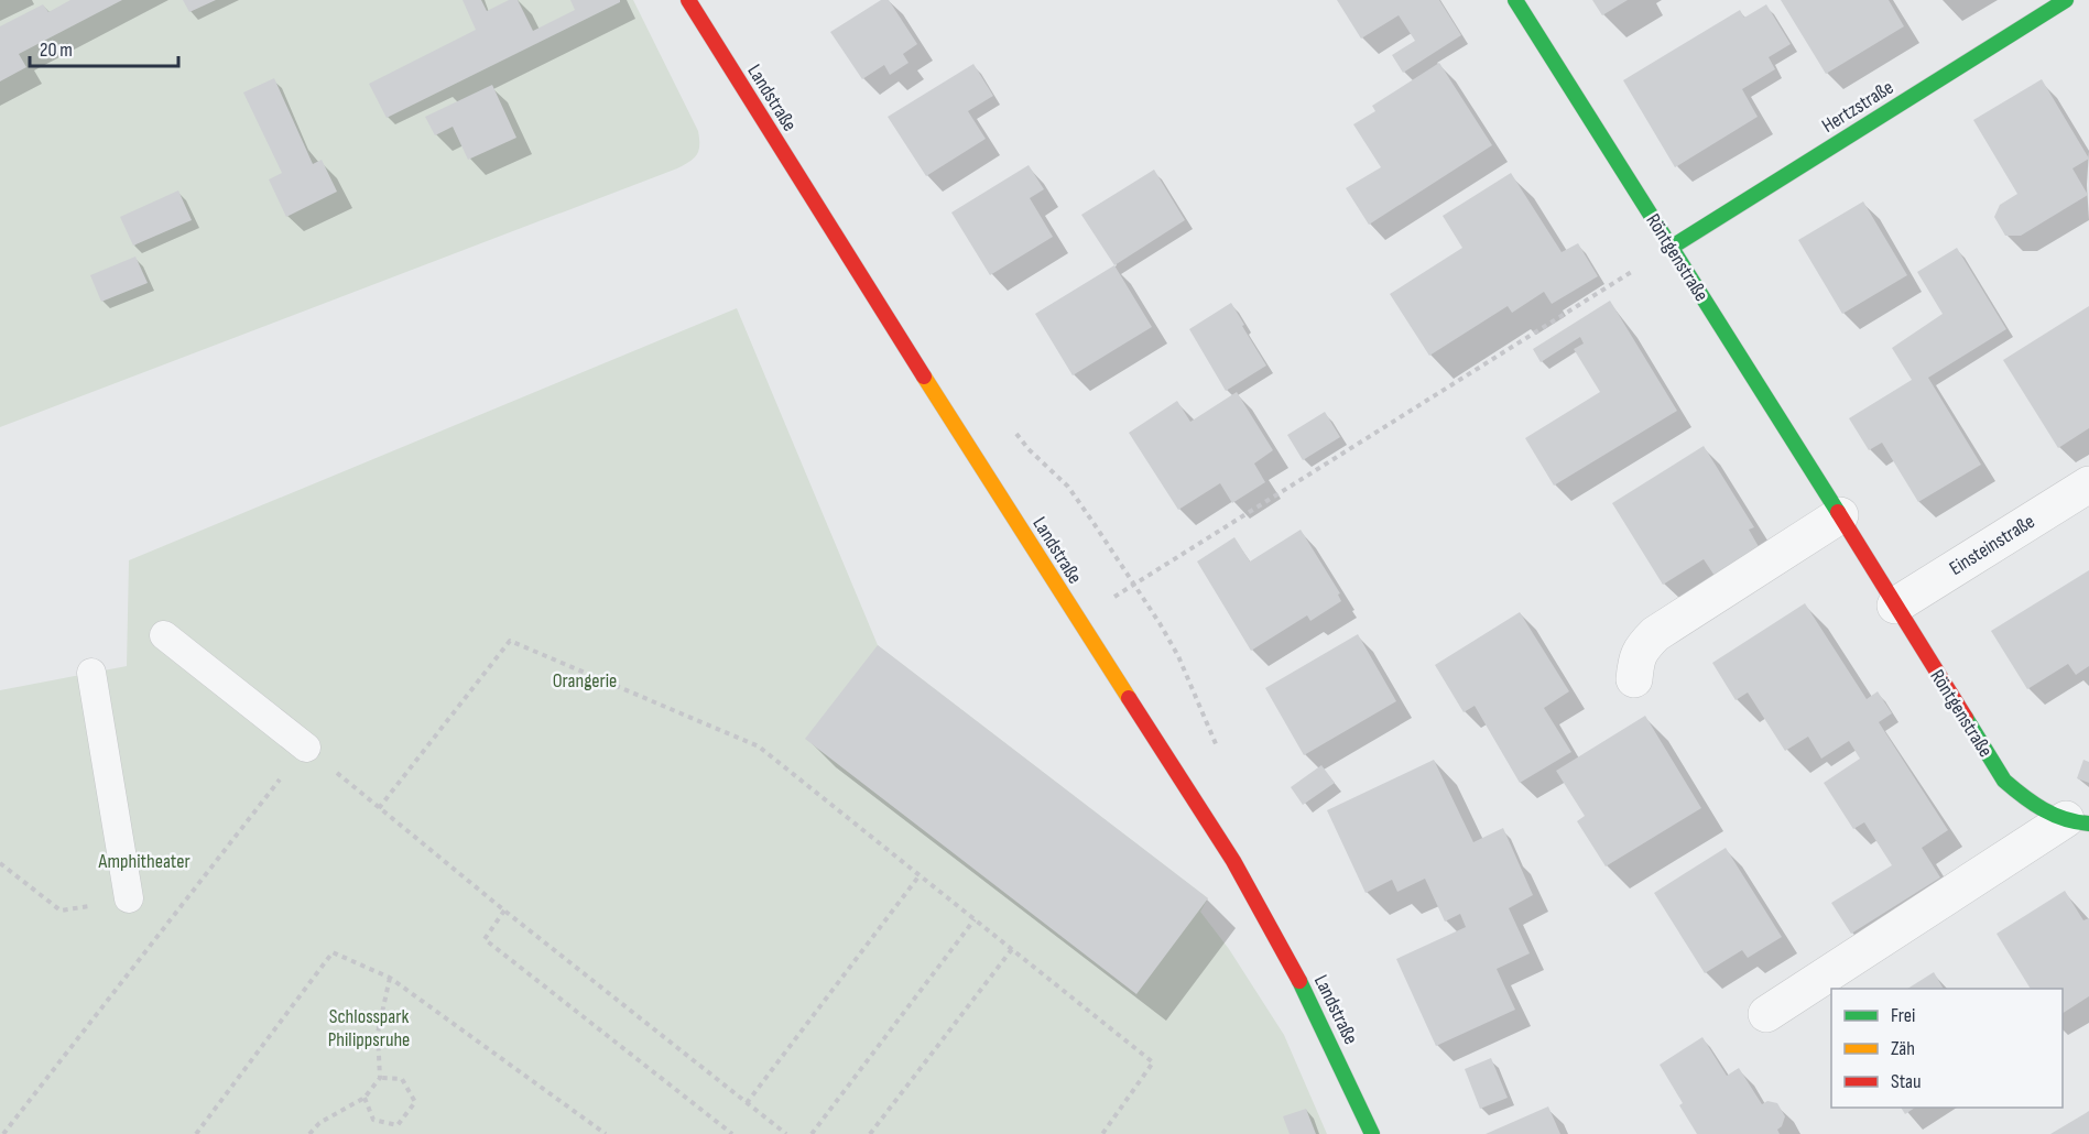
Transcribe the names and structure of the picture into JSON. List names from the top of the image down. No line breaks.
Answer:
{"streets":{"street":["Landstraße","Hertzstraße","Röntgenstraße","Einsteinstraße"]},"crossings":[["Hertzstraße","Röntgenstraße"],["Röntgenstraße","Einsteinstraße"]],"parks":["Orangerie","Amphitheater","Schlosspark Philippsruhe"],"legend":["Frei","Zäh","Stau"],"scale_bar":"20 m"}
